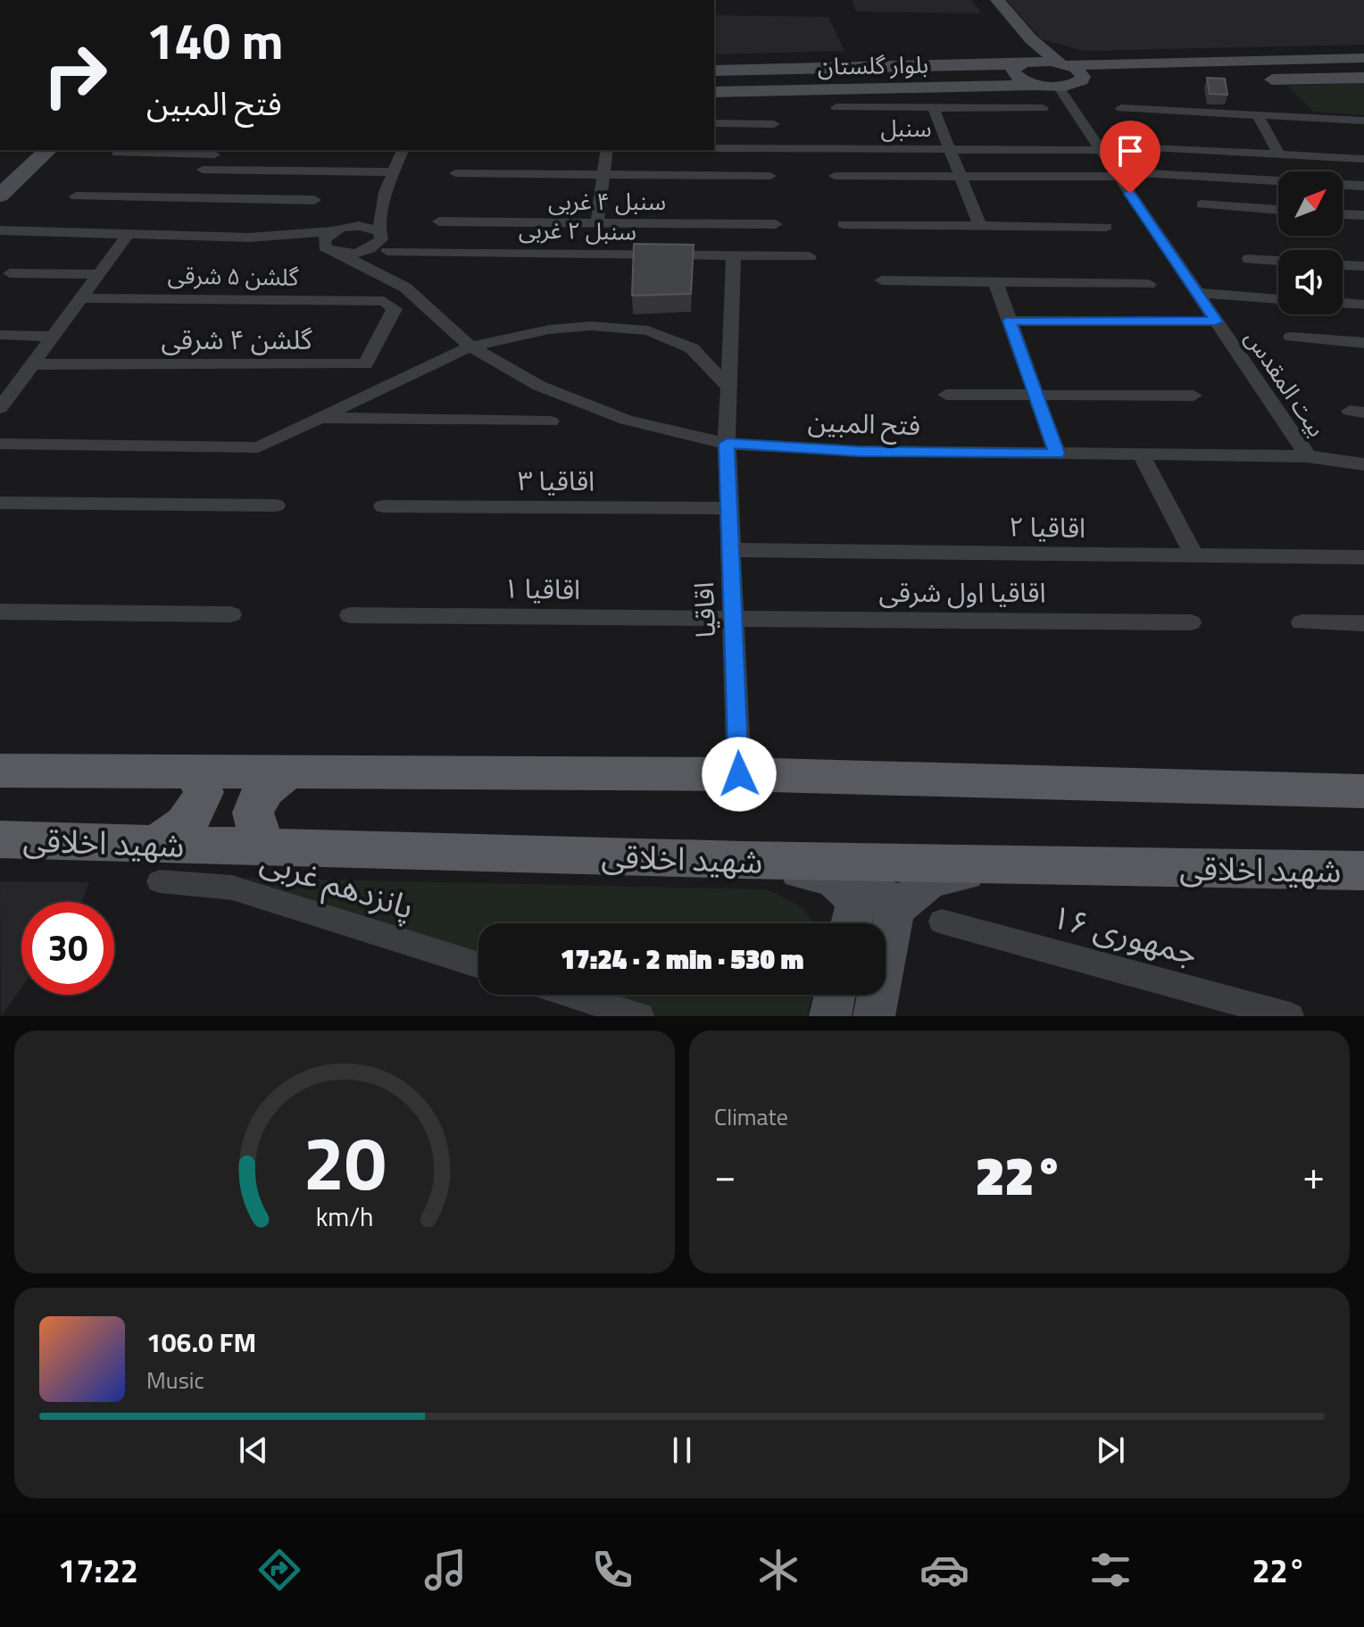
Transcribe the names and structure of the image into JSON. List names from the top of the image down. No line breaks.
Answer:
{"streets":{"main road":["بلوار گلستان","شهید اخلاقی"],"street":["سنبل","سنبل ۴ غربی","سنبل ۲ غربی","گلشن ۵ شرقی","گلشن ۴ شرقی","بیت المقدس","فتح المبین","اقاقیا ۳","اقاقیا ۲","اقاقیا ۱","اقاقیا اول شرقی","اقاقیا","پانزدهم غربی","جمهوری ۱۶"]},"crossings":[["بلوار گلستان","بیت المقدس"],["سنبل","بیت المقدس"],["سنبل ۲ غربی","اقاقیا"],["گلشن ۵ شرقی","گلشن ۴ شرقی"],["بیت المقدس","فتح المبین"],["فتح المبین","اقاقیا"],["اقاقیا ۳","اقاقیا"],["اقاقیا ۲","اقاقیا"],["اقاقیا ۱","اقاقیا اول شرقی"],["اقاقیا ۱","اقاقیا"],["اقاقیا اول شرقی","اقاقیا"],["شهید اخلاقی","پانزدهم غربی"]],"north":"top right","page":{"turn":["140 m","فتح المبین"],"limit":"30","trip":"17:24 · 2 min · 530 m","tile":"Climate","heat":["−","22°","+"],"song":["106.0 FM","Music"],"tabs":["17:22","22°"],"gauge":["20","km/h"]}}
